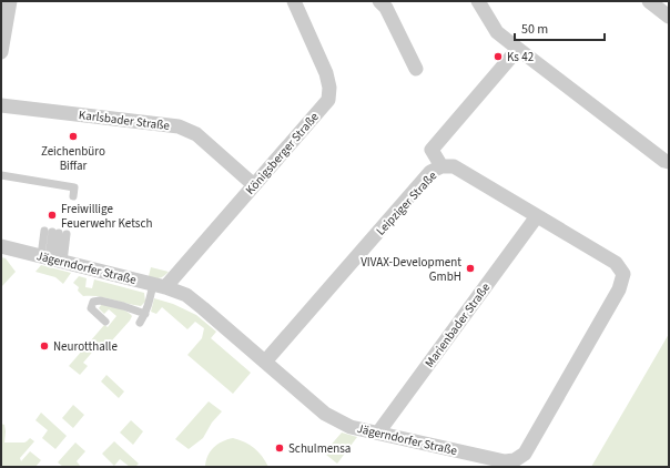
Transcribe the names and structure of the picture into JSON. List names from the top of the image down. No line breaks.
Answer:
{"streets":{"street":["Karlsbader Straße","Königsberger Straße","Leipziger Straße","Jägerndorfer Straße","Marienbader Straße"]},"crossings":[["Karlsbader Straße","Königsberger Straße"],["Königsberger Straße","Jägerndorfer Straße"],["Leipziger Straße","Jägerndorfer Straße"],["Leipziger Straße","Marienbader Straße"],["Jägerndorfer Straße","Marienbader Straße"]],"places":["Ks 42","Zeichenbüro Biffar","Freiwillige Feuerwehr Ketsch","VIVAX-Development GmbH","Neurotthalle","Schulmensa"],"scale_bar":"50 m"}
